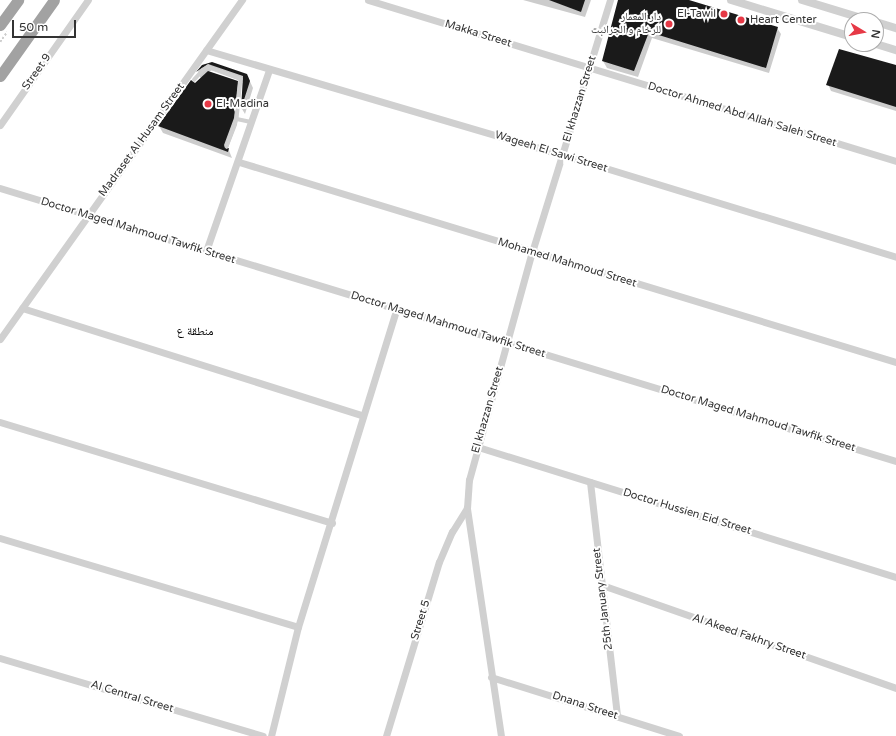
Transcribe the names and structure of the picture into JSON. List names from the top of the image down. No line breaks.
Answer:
{"streets":{"street":["Makka Street","Street 9","El khazzan Street","Doctor Ahmed Abd Allah Saleh Street","Madraset Al Husam Street","Wageeh El Sawi Street","Doctor Maged Mahmoud Tawfik Street","Mohamed Mahmoud Street","Doctor Hussien Eid Street","25th January Street","Street 5","Al Akeed Fakhry Street","Al Central Street","Dnana Street"]},"crossings":[["Makka Street","El khazzan Street"],["Makka Street","Doctor Ahmed Abd Allah Saleh Street"],["El khazzan Street","Doctor Ahmed Abd Allah Saleh Street"],["El khazzan Street","Wageeh El Sawi Street"],["El khazzan Street","Doctor Maged Mahmoud Tawfik Street"],["El khazzan Street","Mohamed Mahmoud Street"],["El khazzan Street","Doctor Hussien Eid Street"],["El khazzan Street","Street 5"],["El khazzan Street","Dnana Street"],["Madraset Al Husam Street","Wageeh El Sawi Street"],["Madraset Al Husam Street","Doctor Maged Mahmoud Tawfik Street"],["Doctor Hussien Eid Street","25th January Street"],["25th January Street","Al Akeed Fakhry Street"],["25th January Street","Dnana Street"]],"districts":["منطقة ع"],"places":["El-Tawil","Heart Center","دار المعمار للرخام و الجرانبت","El-Madina"],"scale_bar":"50 m","north":"right"}
